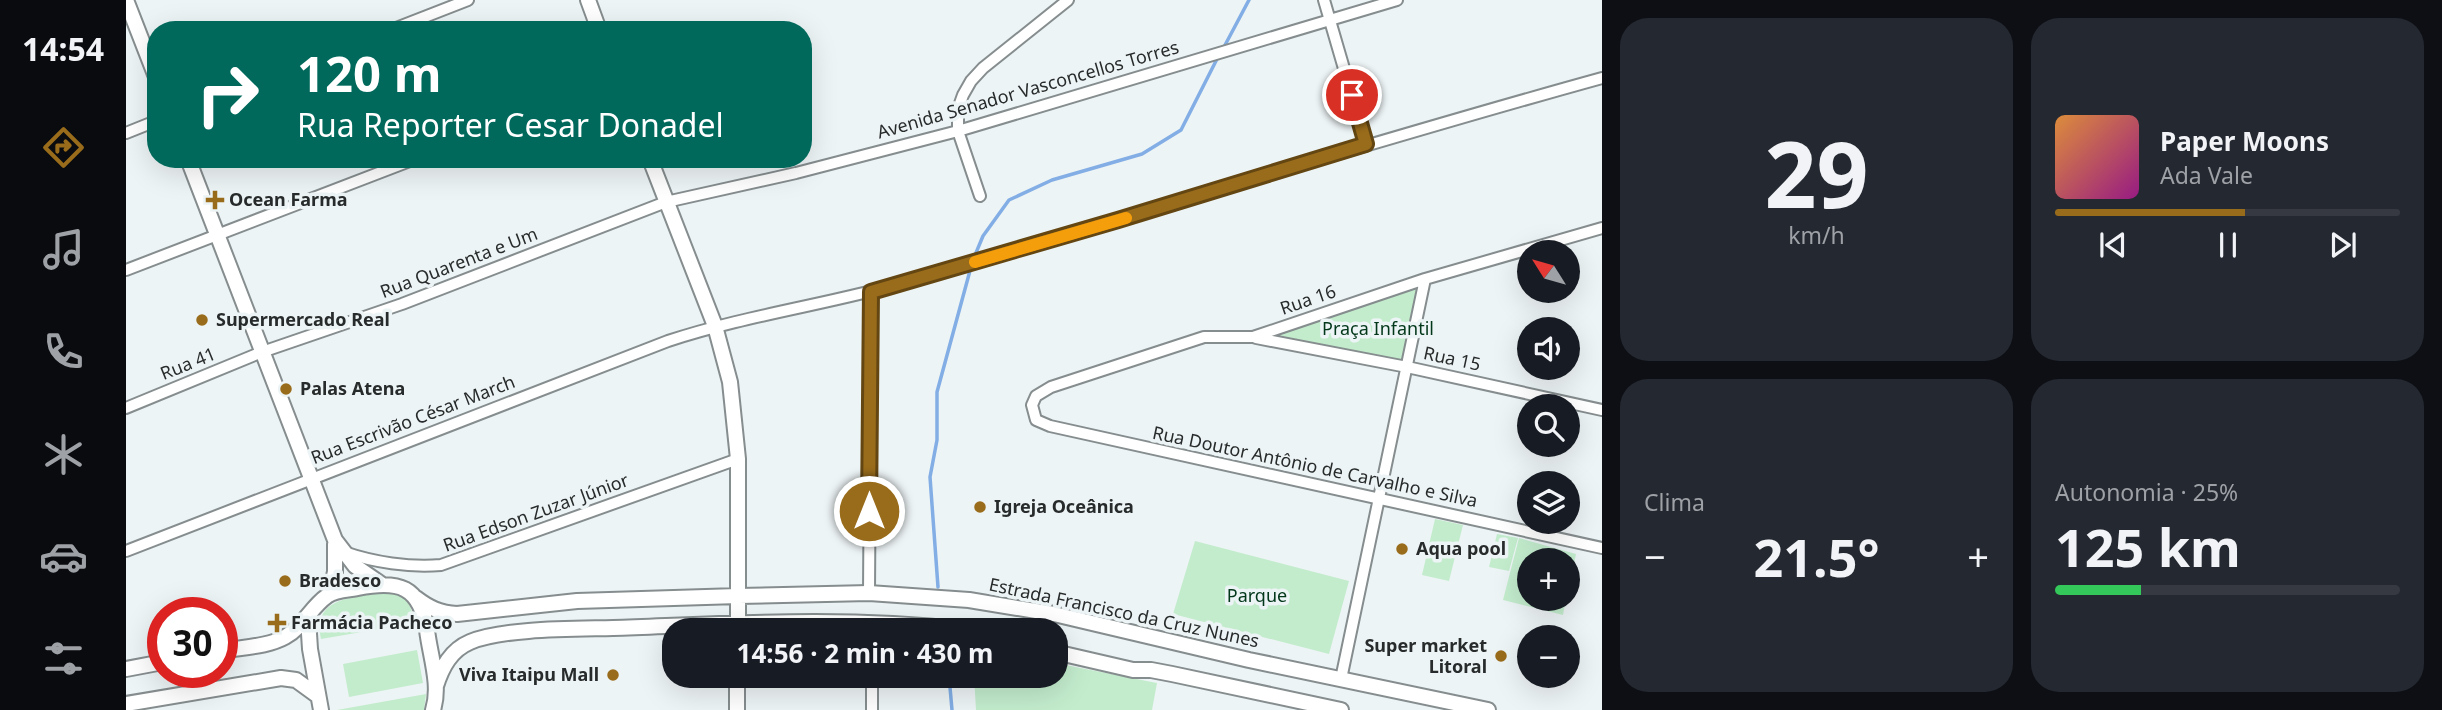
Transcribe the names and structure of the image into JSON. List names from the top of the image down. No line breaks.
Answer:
{"streets":{"main road":["Estrada Francisco da Cruz Nunes"],"street":["Avenida Senador Vasconcellos Torres","Rua Quarenta e Um","Rua 16","Rua 15","Rua 41","Rua Escrivão César March","Rua Doutor Antônio de Carvalho e Silva","Rua Edson Zuzar Júnior"]},"crossings":[["Avenida Senador Vasconcellos Torres","Rua Quarenta e Um"],["Rua Quarenta e Um","Rua 41"],["Rua 16","Rua 15"],["Rua 16","Rua Doutor Antônio de Carvalho e Silva"]],"parks":["Praça Infantil","Parque"],"places":{"health":["Ocean Farma","Farmácia Pacheco"],"other":["Supermercado Real","Palas Atena","Igreja Oceânica","Aqua pool","Bradesco","Super market Litoral","Viva Itaipu Mall"]},"north":"top left","page":{"tabs":"14:54","tile":[["29","km/h"],"Clima",["Autonomia · 25%","125 km"]],"turn":["120 m","Rua Reporter Cesar Donadel"],"song":["Paper Moons","Ada Vale"],"map_buttons":["+","−"],"heat":["−","21.5°","+"],"limit":"30","trip":"14:56 · 2 min · 430 m"}}
